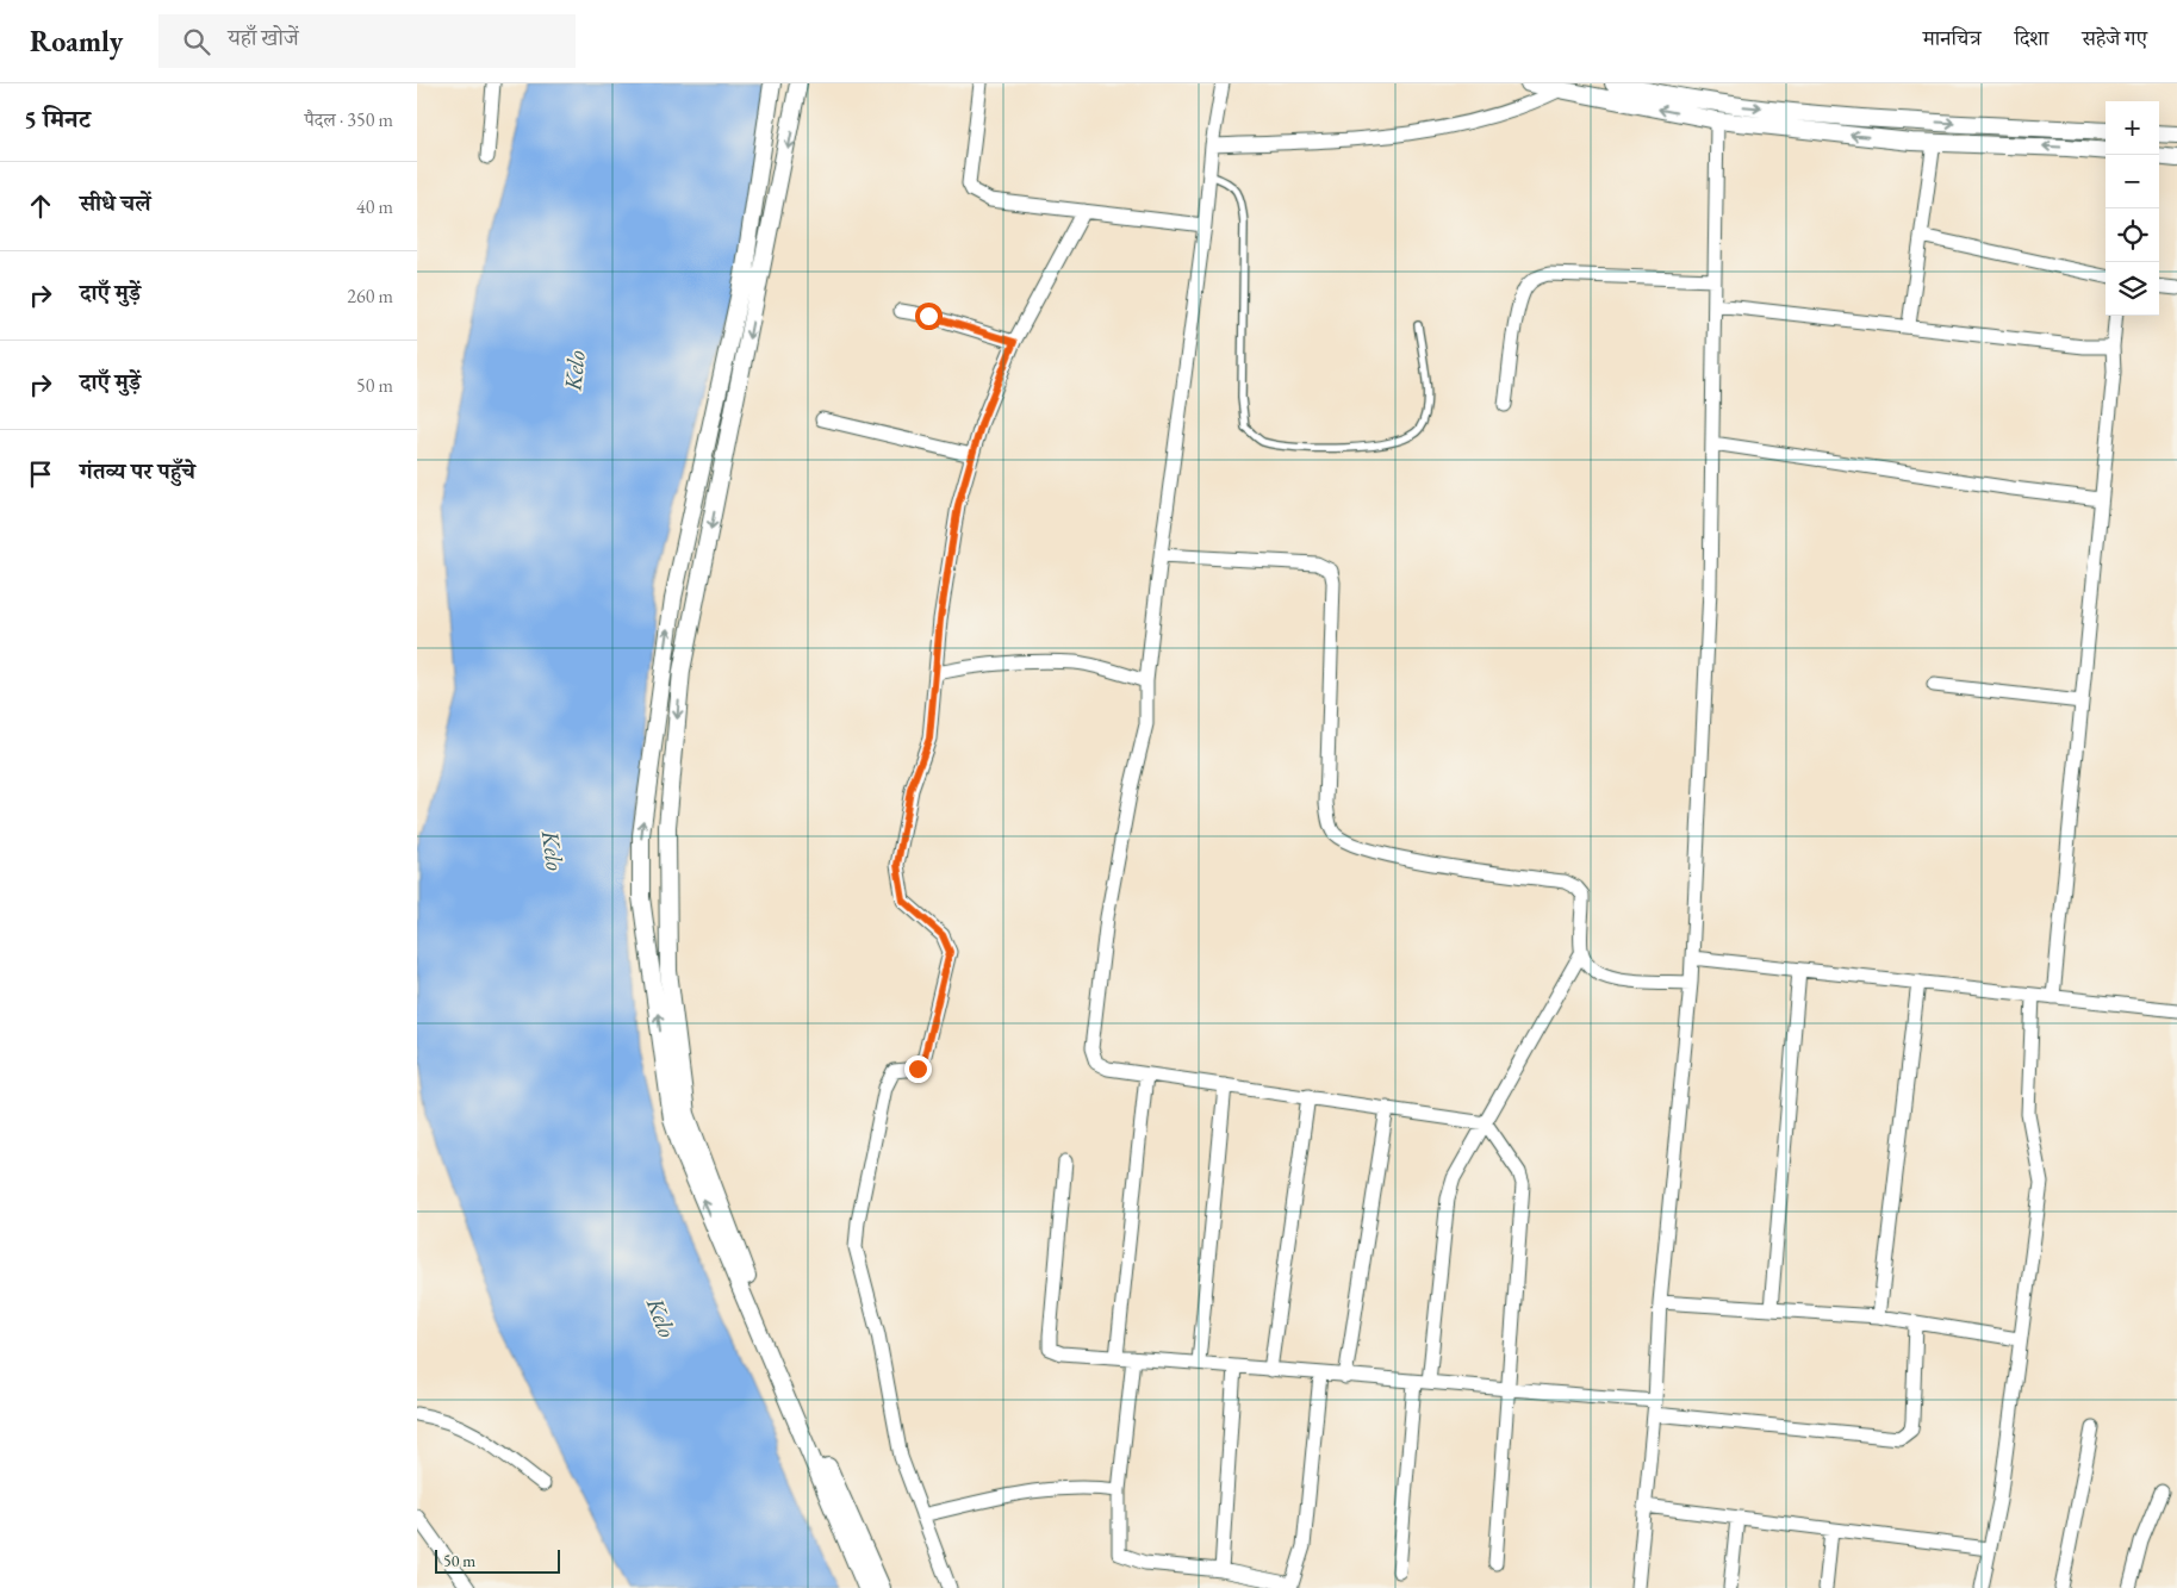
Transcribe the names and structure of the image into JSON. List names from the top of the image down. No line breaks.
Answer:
{"water":["Kelo"],"scale_bar":"50 m","page":{"header":"Roamly","search":"यहाँ खोजें","nav":["मानचित्र","दिशा","सहेजे गए"],"heading":["5 मिनट","पैदल · 350 m"],"map_buttons":["+","−"],"list":[["सीधे चलें","40 m"],["दाएँ मुड़ें","260 m"],["दाएँ मुड़ें","50 m"],"गंतव्य पर पहुँचे"],"scale":"50 m"}}
